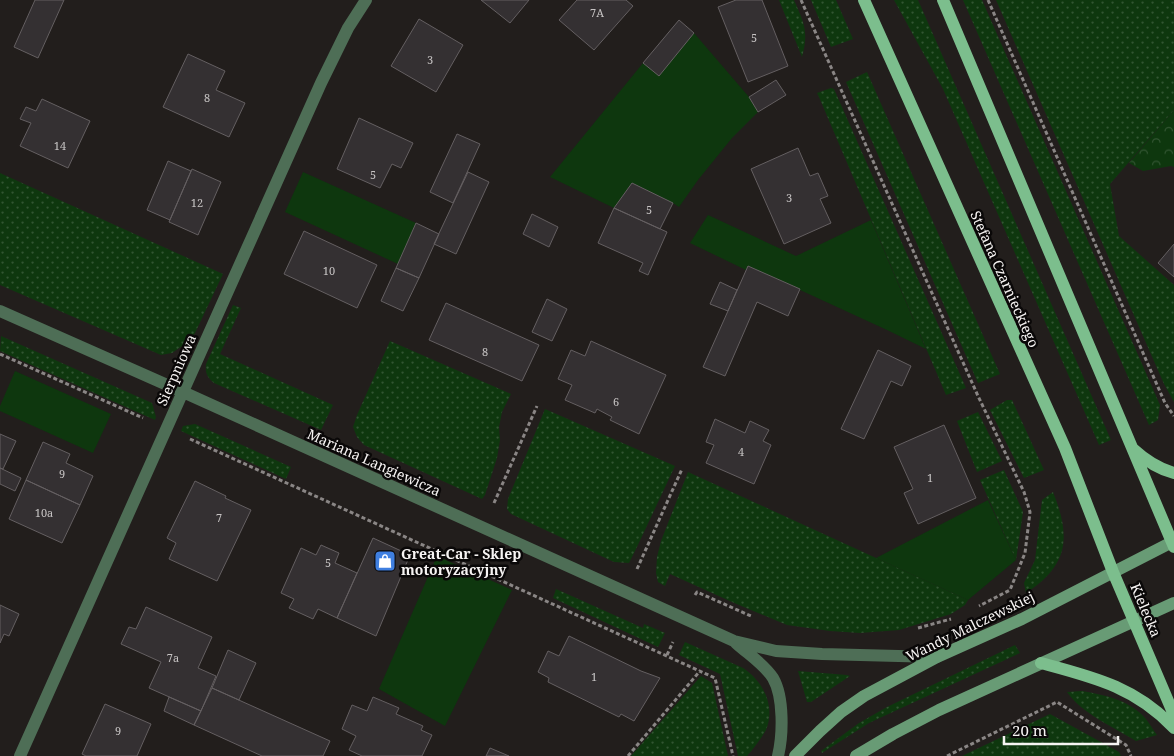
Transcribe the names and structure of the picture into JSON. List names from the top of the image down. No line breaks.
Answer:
{"streets":{"main road":["Stefana Czarnieckiego","Kielecka","Wandy Malczewskiej"],"street":["Sierpniowa","Mariana Langiewicza"]},"crossings":[["Stefana Czarnieckiego","Kielecka"],["Stefana Czarnieckiego","Wandy Malczewskiej"],["Sierpniowa","Mariana Langiewicza"],["Mariana Langiewicza","Wandy Malczewskiej"],["Kielecka","Wandy Malczewskiej"]],"places":{"shop":["Great-Car - Sklep motoryzacyjny"]},"house_numbers":["7A","5","3","8","14","5","3","12","5","10","8","6","4","9","1","10a","7","5","7a","1","9"],"scale_bar":"20 m"}
